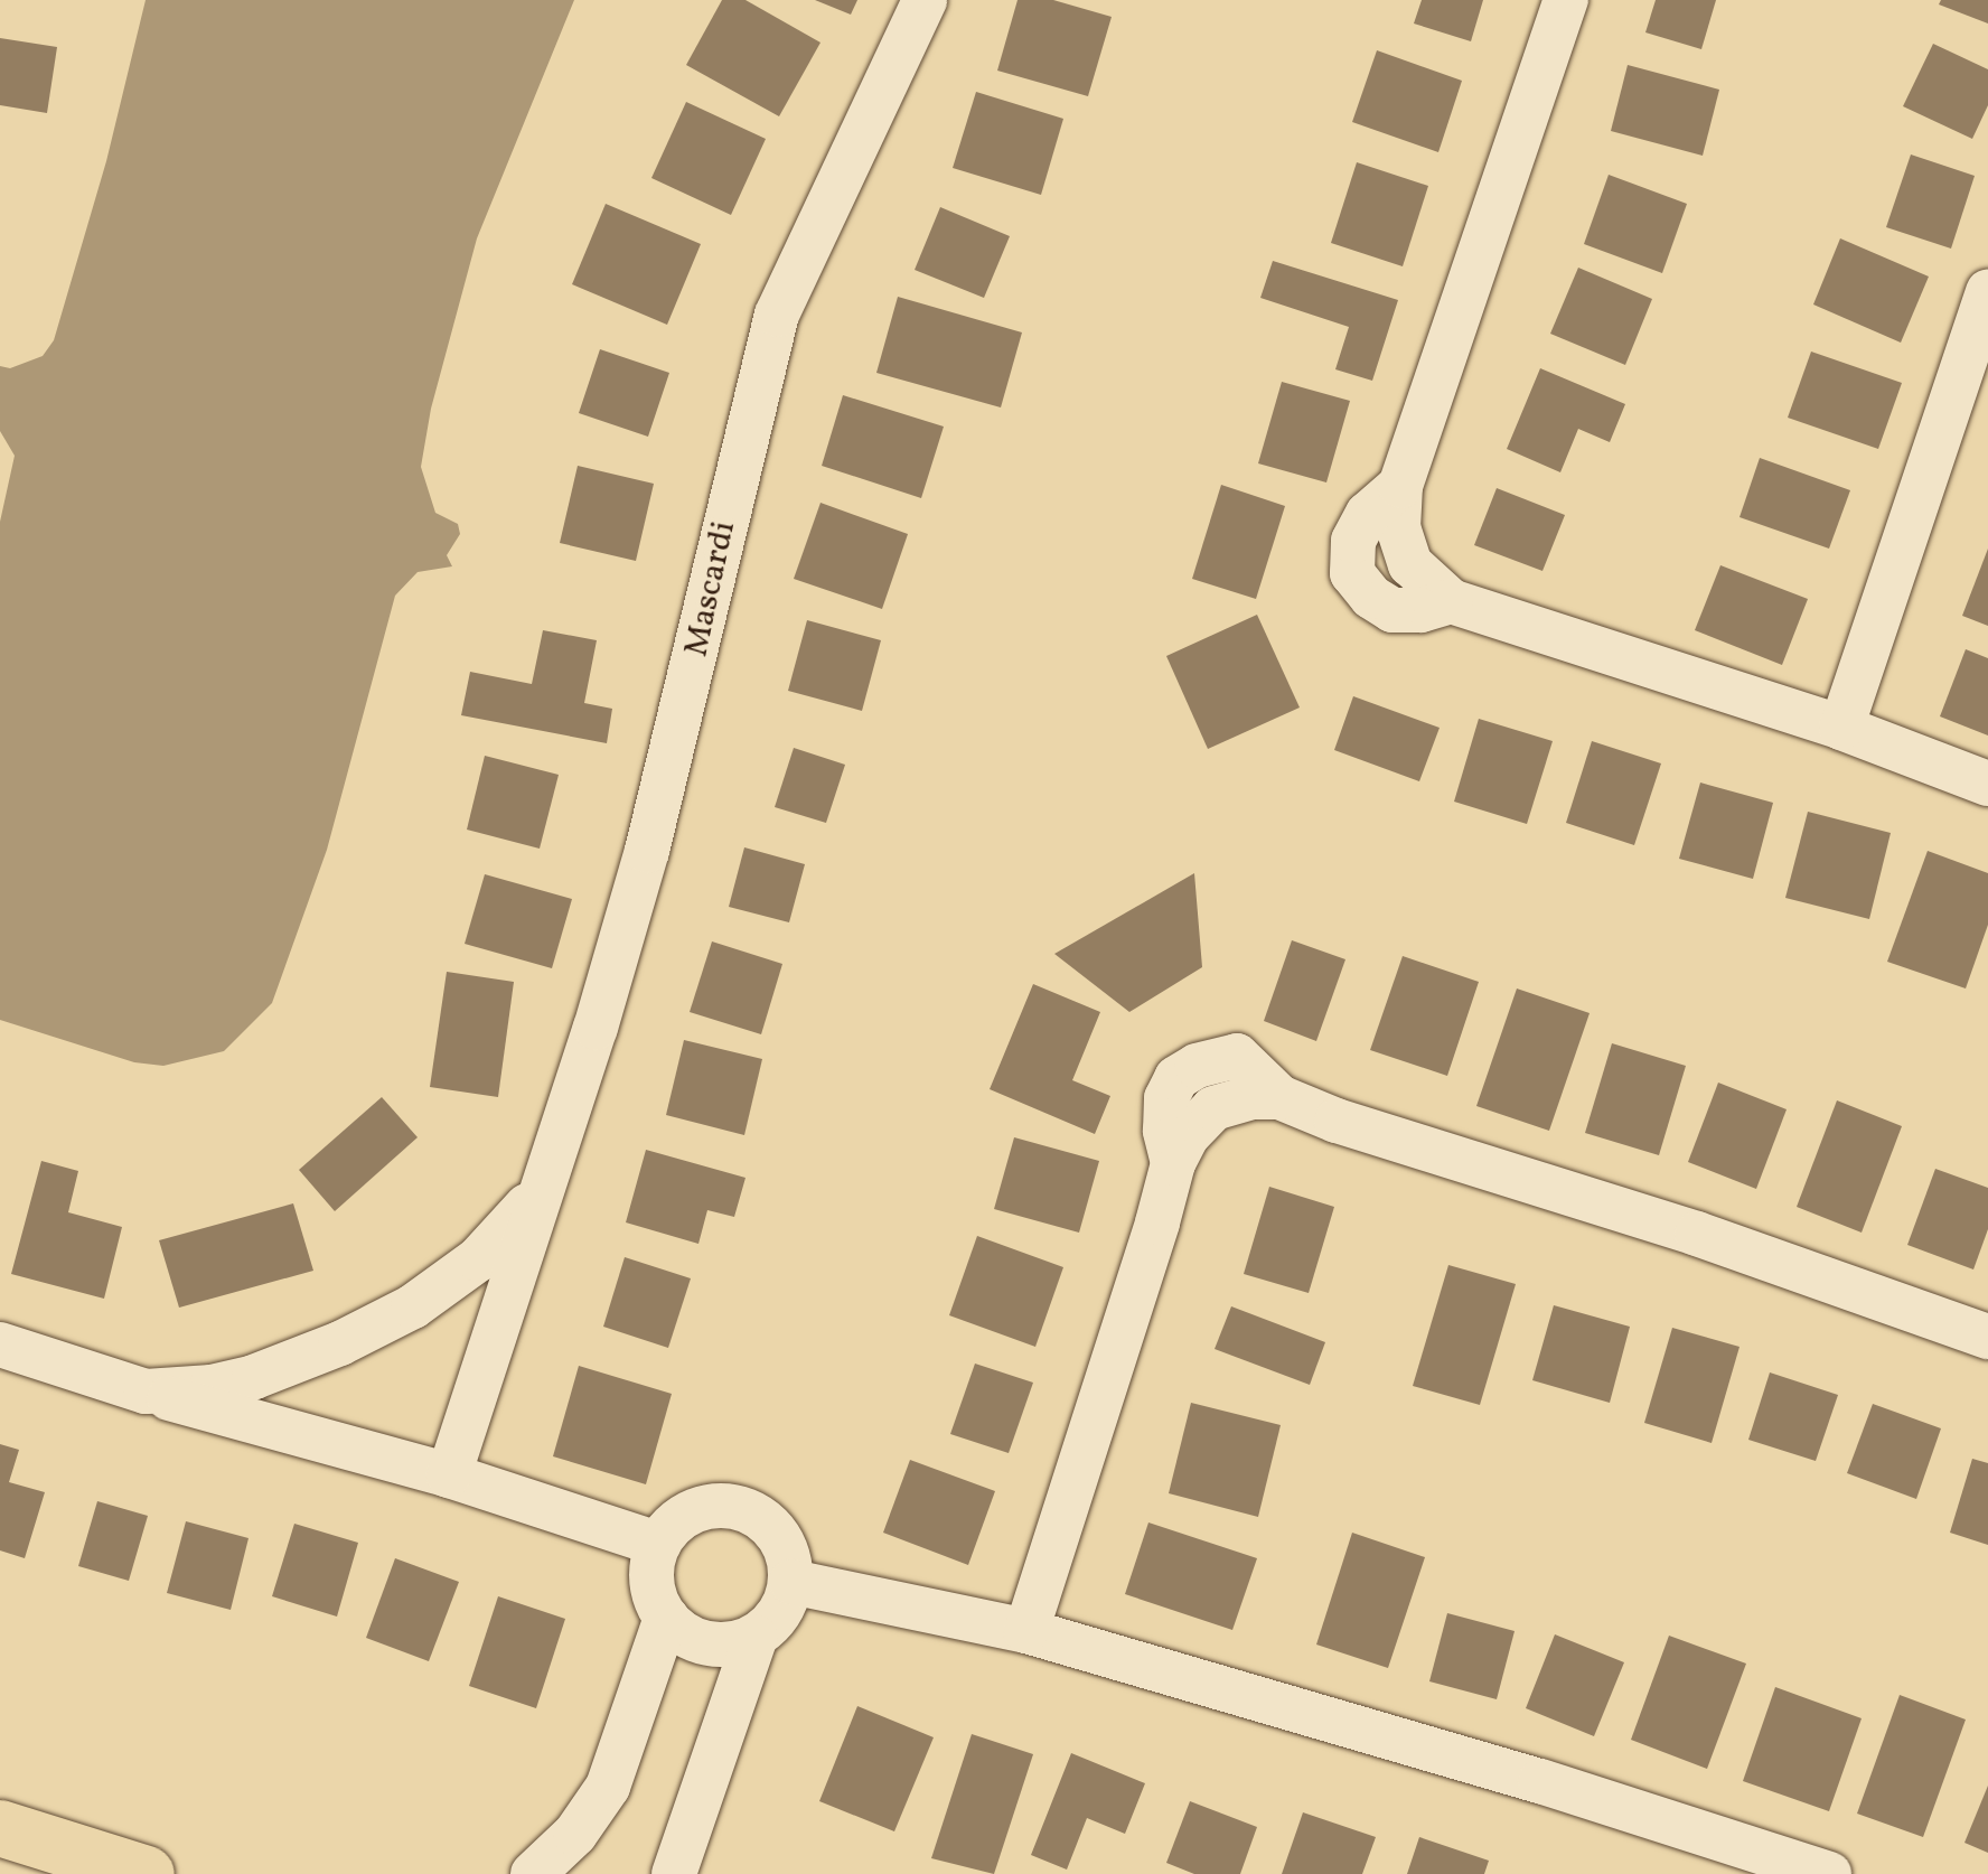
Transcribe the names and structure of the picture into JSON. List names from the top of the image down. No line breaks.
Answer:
{"streets":{"street":["Mascardi"]}}
